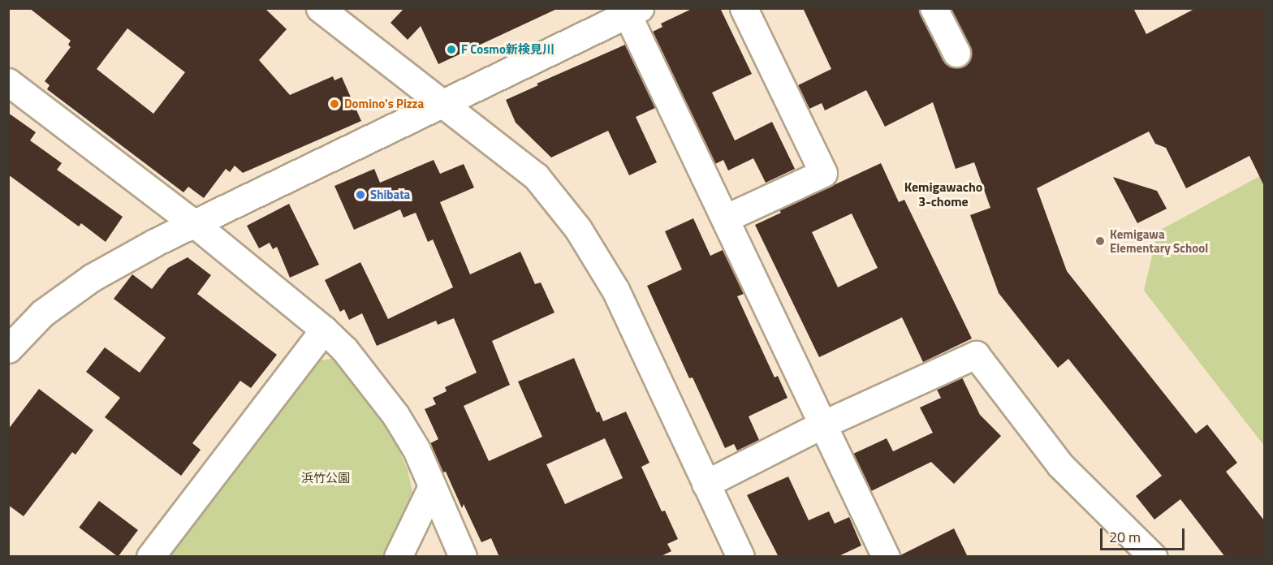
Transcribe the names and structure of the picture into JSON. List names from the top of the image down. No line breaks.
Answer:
{"districts":["Kemigawacho 3-chome"],"parks":["浜竹公園"],"places":["F Cosmo新検見川","Domino's Pizza","Shibata","Kemigawa Elementary School"],"scale_bar":"20 m"}
